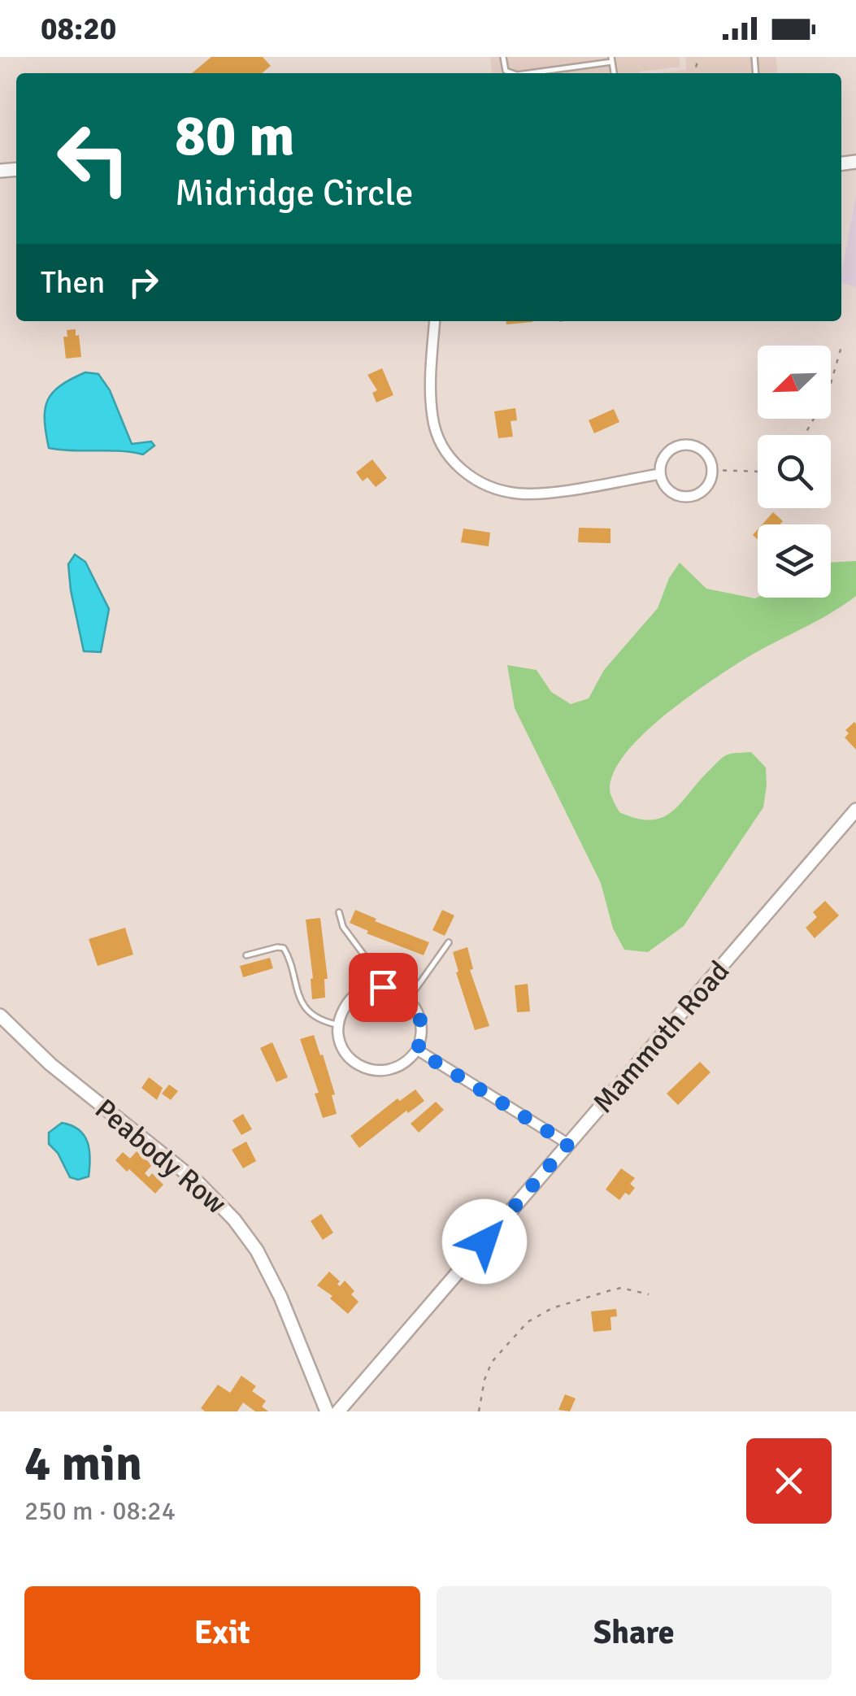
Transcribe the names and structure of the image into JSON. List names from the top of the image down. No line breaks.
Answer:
{"streets":{"main road":["Mammoth Road","Peabody Row"]},"north":"bottom left","page":{"status":"08:20","turn":["80 m","Midridge Circle"],"then":"Then","heading":["4 min","250 m · 08:24"],"buttons":["Exit","Share"]}}
